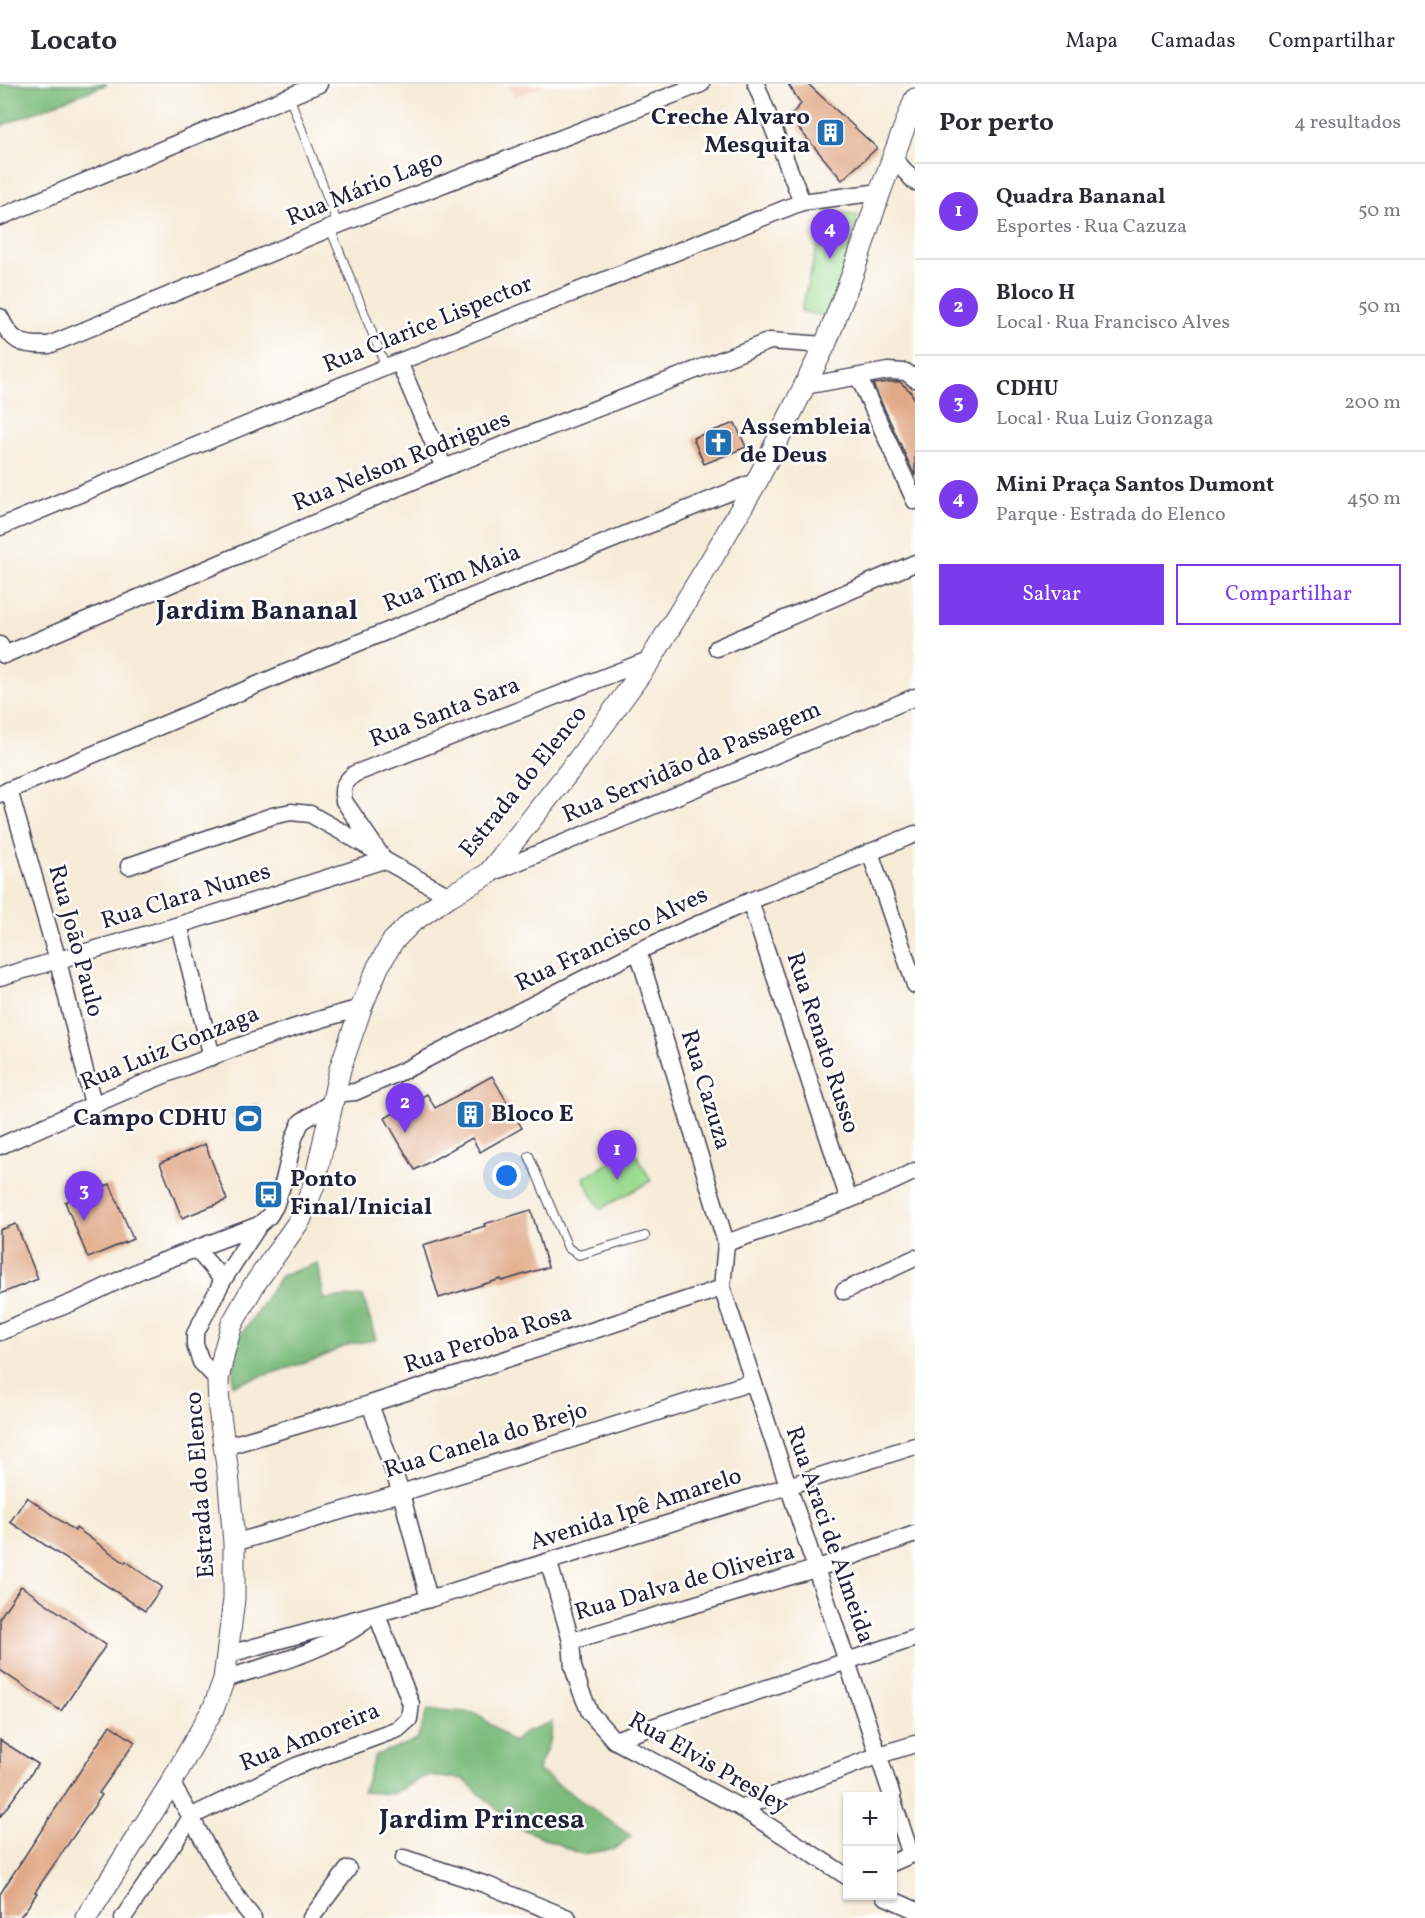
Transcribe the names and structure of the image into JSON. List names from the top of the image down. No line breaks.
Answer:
{"streets":{"street":["Rua Mário Lago","Rua Clarice Lispector","Rua Nelson Rodrigues","Rua Tim Maia","Rua Santa Sara","Rua Servidão da Passagem","Estrada do Elenco","Rua Clara Nunes","Rua Francisco Alves","Rua João Paulo","Rua Renato Russo","Rua Luiz Gonzaga","Rua Cazuza","Rua Peroba Rosa","Rua Canela do Brejo","Avenida Ipê Amarelo","Rua Araci de Almeida","Rua Dalva de Oliveira","Rua Amoreira","Rua Elvis Presley"]},"crossings":[["Rua Clarice Lispector","Estrada do Elenco"],["Rua Nelson Rodrigues","Estrada do Elenco"],["Rua Tim Maia","Estrada do Elenco"],["Rua Tim Maia","Rua João Paulo"],["Rua Santa Sara","Estrada do Elenco"],["Rua Santa Sara","Rua Clara Nunes"],["Rua Servidão da Passagem","Estrada do Elenco"],["Estrada do Elenco","Rua Francisco Alves"],["Estrada do Elenco","Rua Luiz Gonzaga"],["Estrada do Elenco","Rua Peroba Rosa"],["Estrada do Elenco","Rua Canela do Brejo"],["Estrada do Elenco","Avenida Ipê Amarelo"],["Rua Clara Nunes","Rua João Paulo"],["Rua Francisco Alves","Rua Renato Russo"],["Rua Francisco Alves","Rua Cazuza"],["Rua João Paulo","Rua Luiz Gonzaga"],["Rua Peroba Rosa","Rua Araci de Almeida"],["Rua Canela do Brejo","Rua Araci de Almeida"],["Avenida Ipê Amarelo","Rua Araci de Almeida"],["Avenida Ipê Amarelo","Rua Amoreira"],["Avenida Ipê Amarelo","Rua Elvis Presley"],["Rua Araci de Almeida","Rua Dalva de Oliveira"],["Rua Dalva de Oliveira","Rua Elvis Presley"]],"districts":["Jardim Bananal","Jardim Princesa"],"places":{"building":["Creche Alvaro Mesquita","Bloco E"],"church":["Assembleia de Deus"],"sports":["Campo CDHU"],"bus stop":["Ponto Final/Inicial"]},"page":{"header":"Locato","nav":["Mapa","Camadas","Compartilhar"],"heading":["Por perto","4 resultados"],"list":[{"mark":"1","name":"Quadra Bananal","note":"Esportes · Rua Cazuza","value":"50 m"},{"mark":"2","name":"Bloco H","note":"Local · Rua Francisco Alves","value":"50 m"},{"mark":"3","name":"CDHU","note":"Local · Rua Luiz Gonzaga","value":"200 m"},{"mark":"4","name":"Mini Praça Santos Dumont","note":"Parque · Estrada do Elenco","value":"450 m"}],"pins":["4","2","1","3"],"buttons":["Salvar","Compartilhar"],"map_buttons":["+","−"]}}
